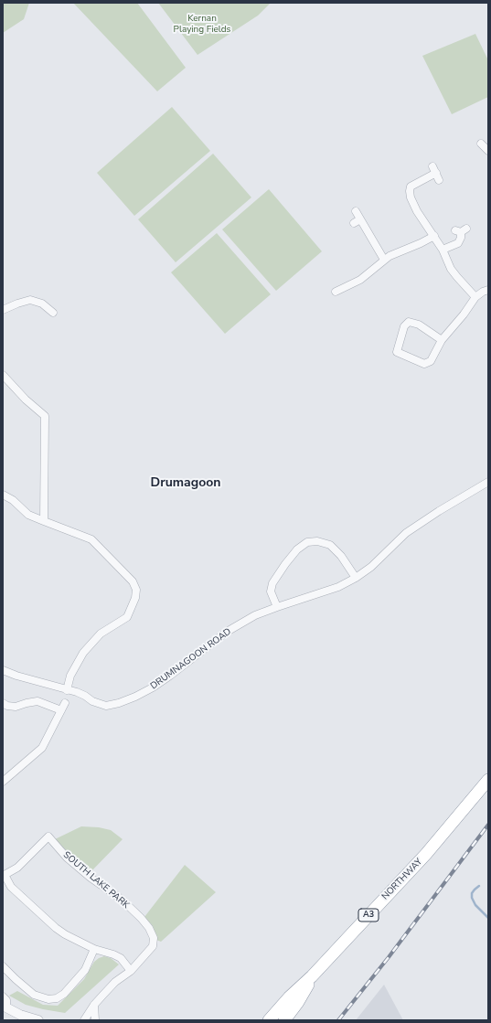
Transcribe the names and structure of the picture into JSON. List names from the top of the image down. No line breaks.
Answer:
{"streets":{"highway":["NORTHWAY","A3"],"street":["DRUMNAGOON ROAD","SOUTH LAKE PARK"]},"districts":["Drumagoon"],"parks":["Kernan Playing Fields"]}
